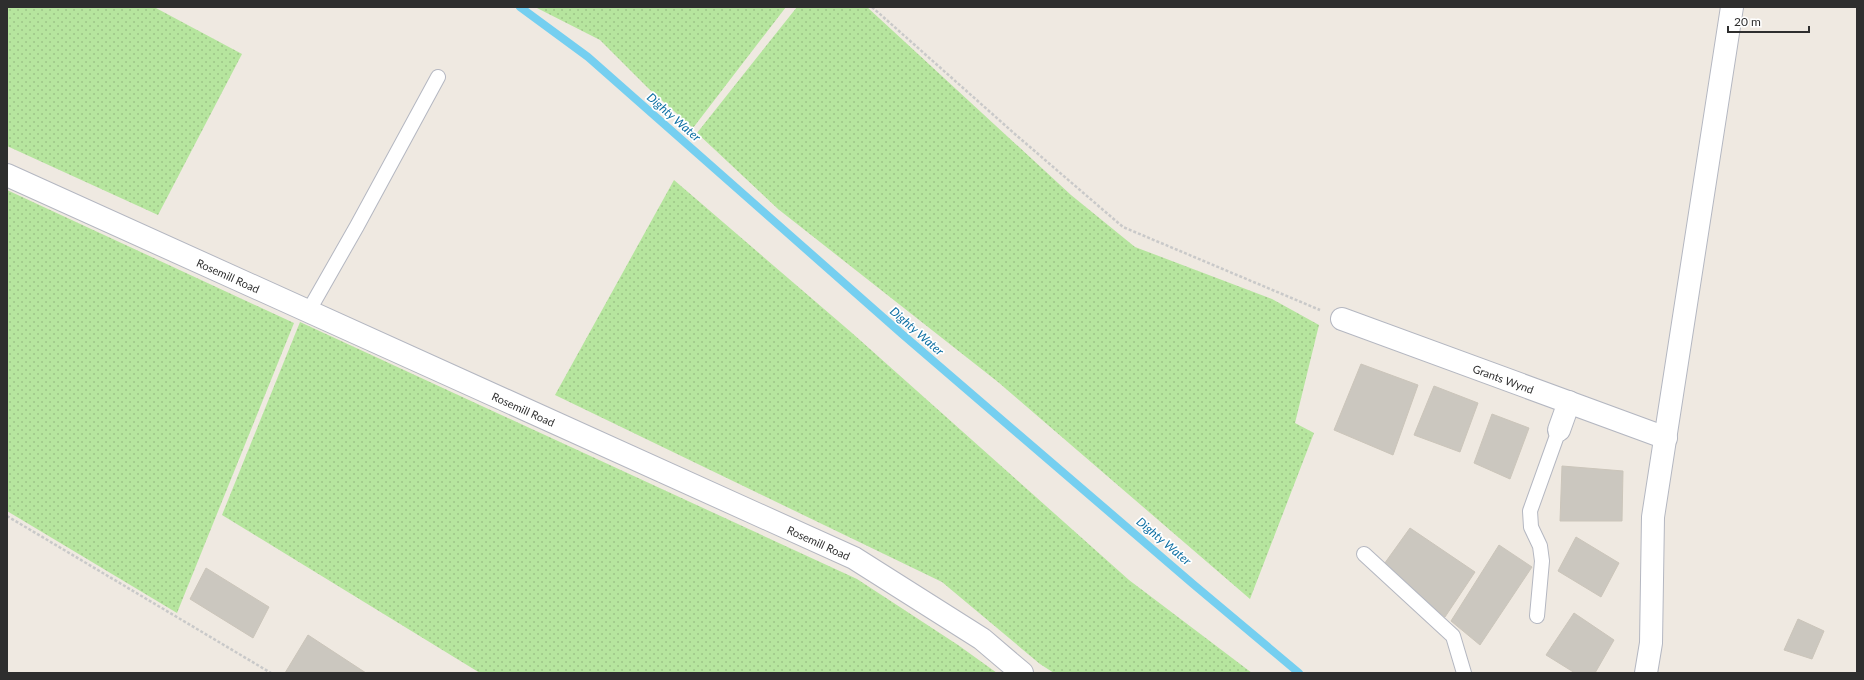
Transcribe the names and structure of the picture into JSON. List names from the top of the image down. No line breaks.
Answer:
{"streets":{"street":["Rosemill Road","Grants Wynd"]},"water":["Dighty Water"],"scale_bar":"20 m"}
